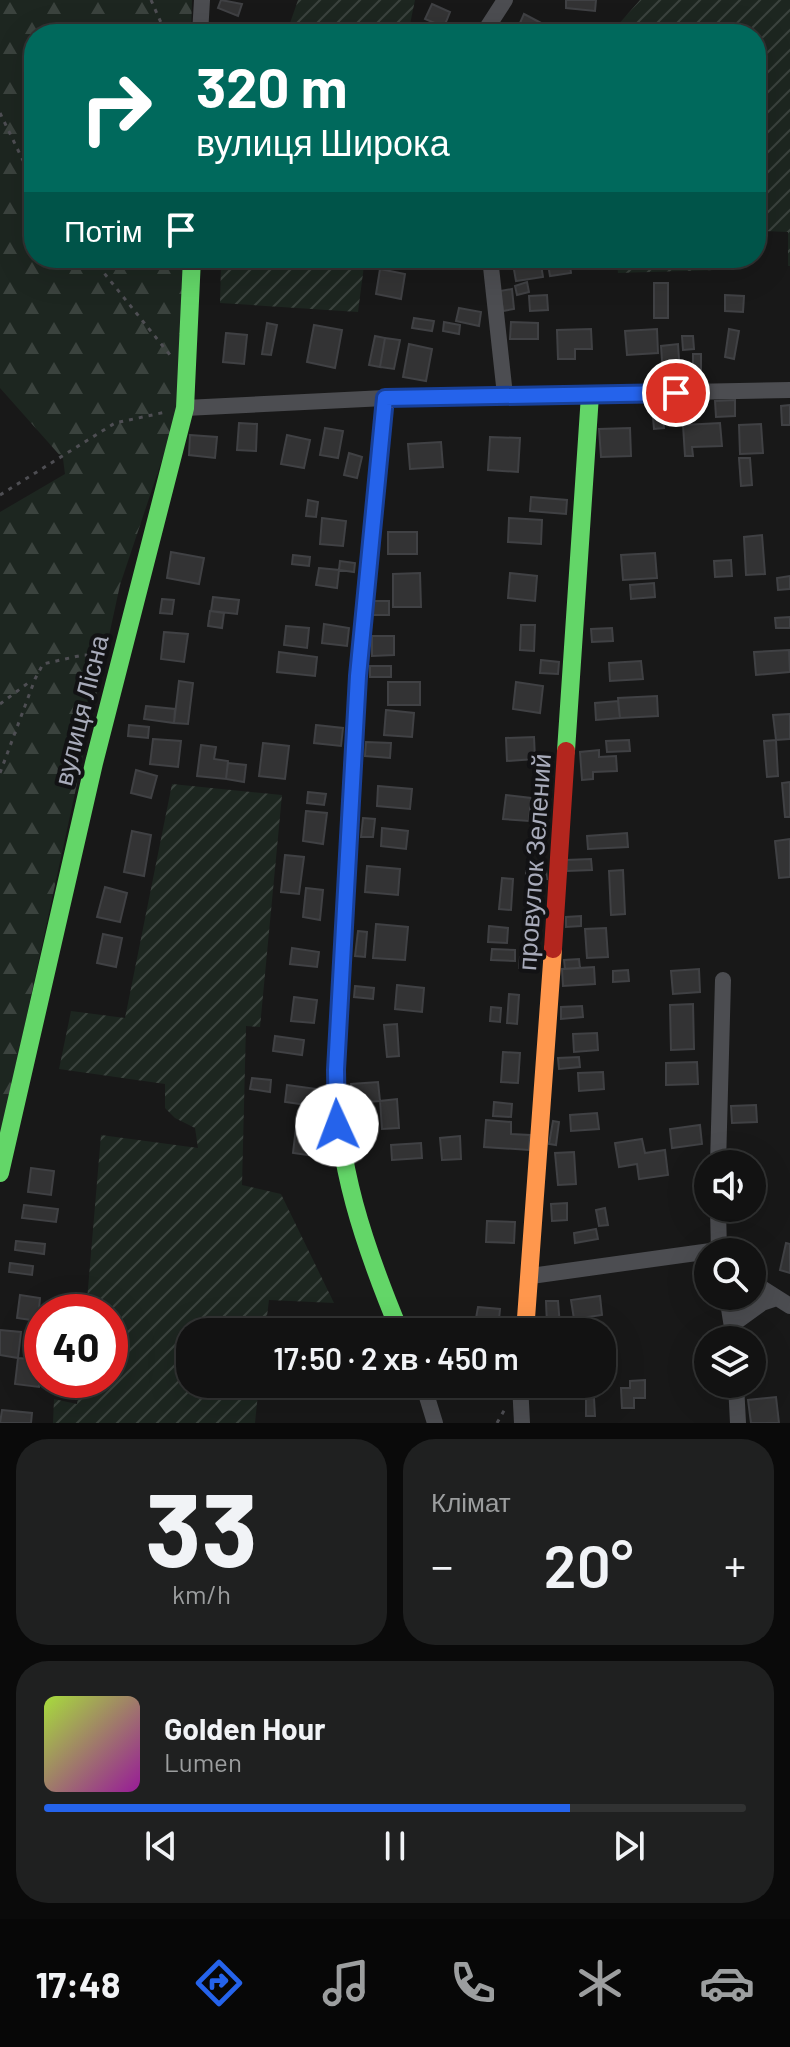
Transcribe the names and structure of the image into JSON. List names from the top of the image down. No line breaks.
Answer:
{"streets":{"street":["вулиця Лісна","провулок Зелений"]},"page":{"turn":["320 m","вулиця Широка"],"then":"Потім","limit":"40","trip":"17:50 · 2 хв · 450 m","tile":[["33","km/h"],"Клімат"],"heat":["−","20°","+"],"song":["Golden Hour","Lumen"],"tabs":"17:48"}}
